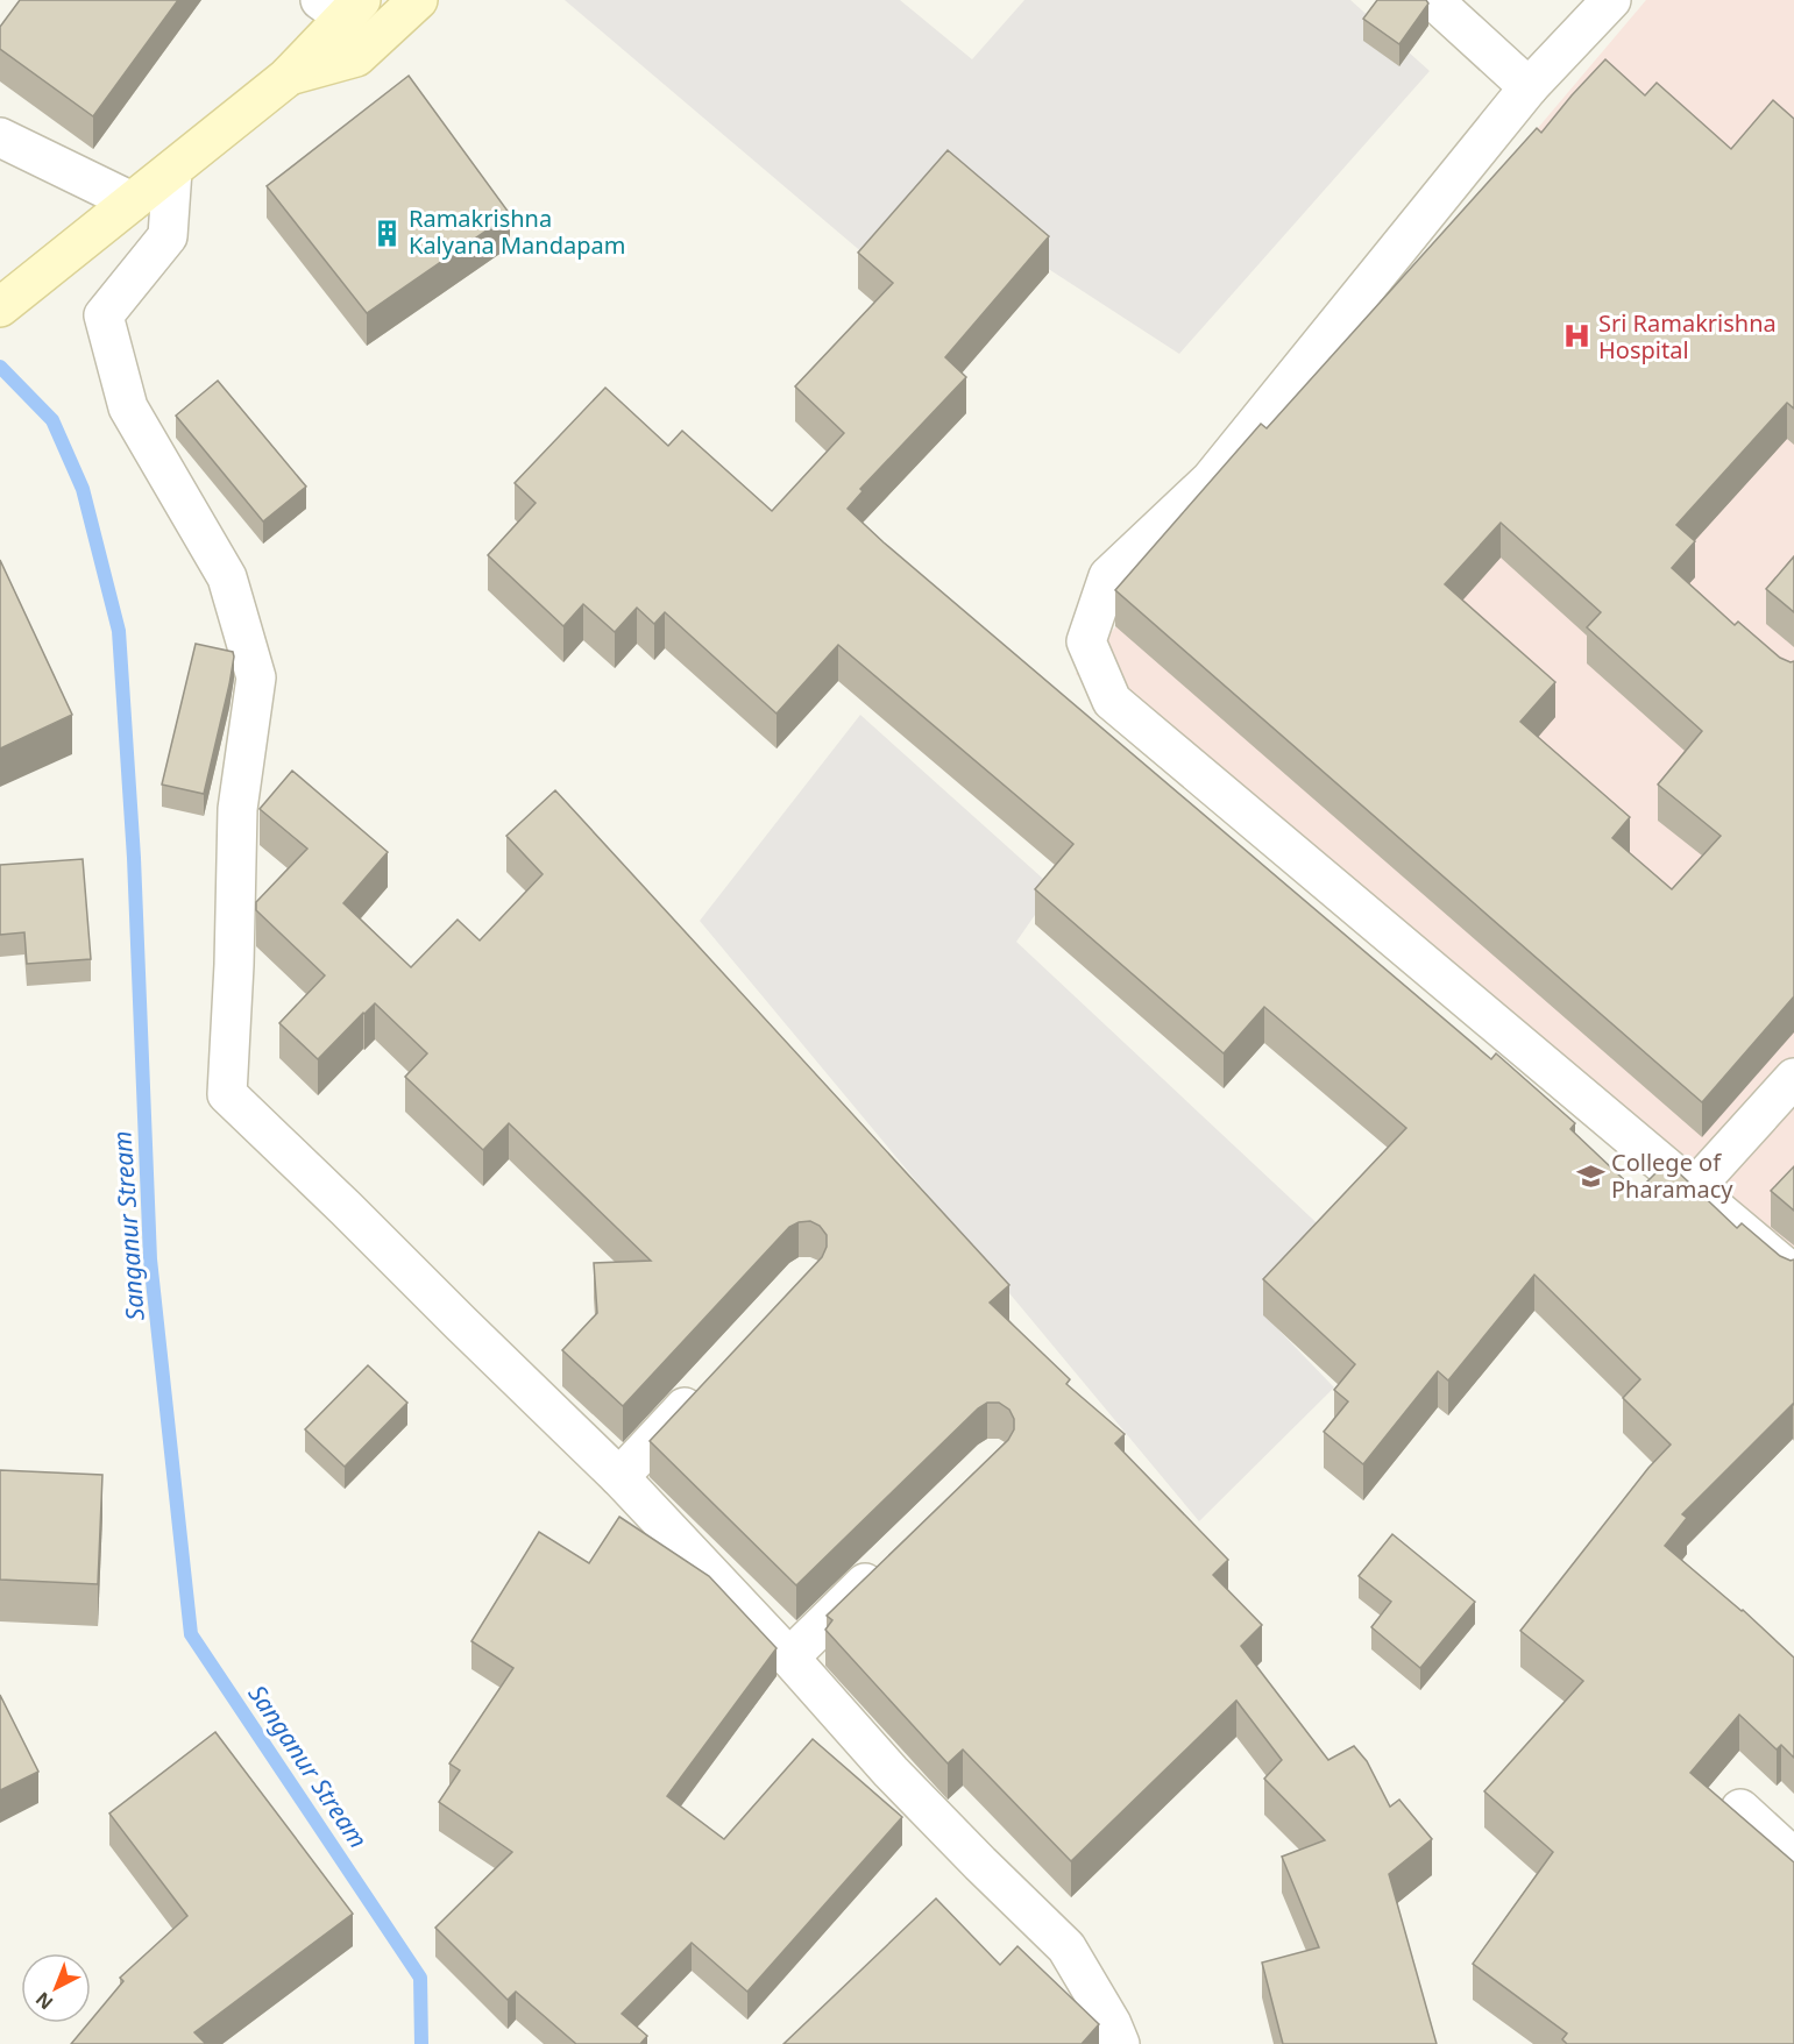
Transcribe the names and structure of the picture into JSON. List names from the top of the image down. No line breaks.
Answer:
{"water":["Sanganur Stream"],"places":{"building":["Ramakrishna Kalyana Mandapam"],"hospital":["Sri Ramakrishna Hospital"],"school or university":["College of Pharamacy"]},"north":"bottom left"}
